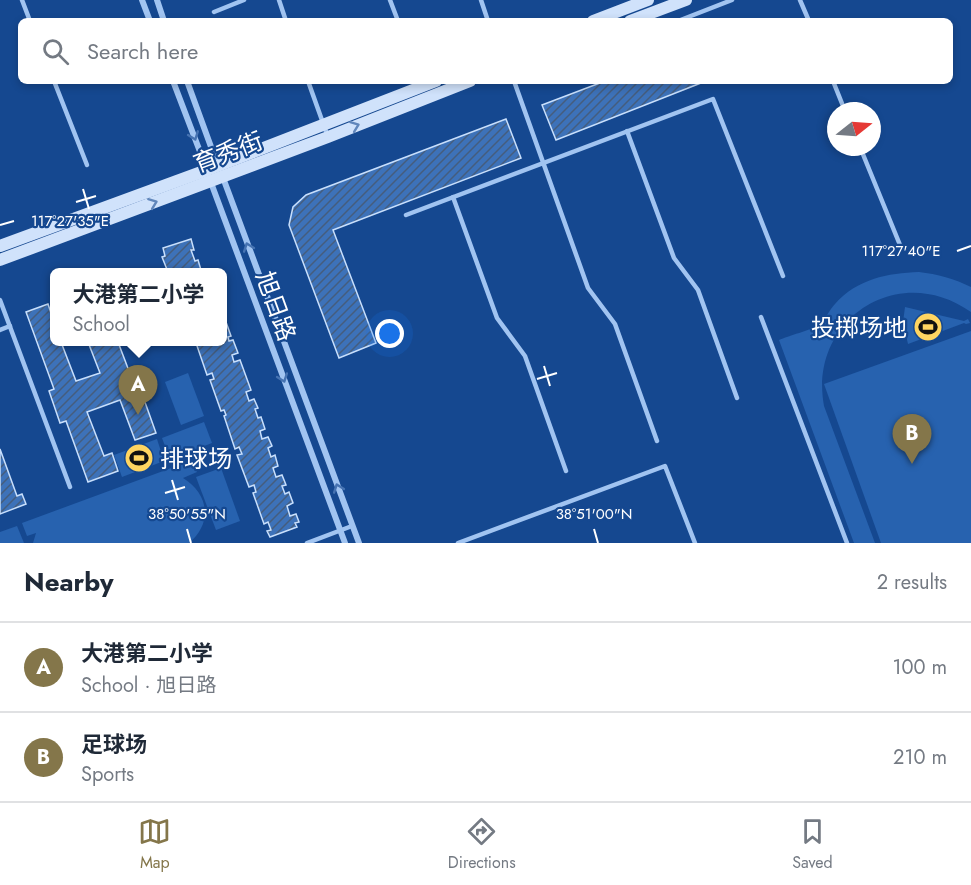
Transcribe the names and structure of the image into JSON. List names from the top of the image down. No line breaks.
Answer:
{"streets":{"street":["育秀街","旭日路"]},"crossings":[["育秀街","旭日路"]],"places":{"sports":["投掷场地","排球场"]},"north":"right","page":{"search":"Search here","popup":["大港第二小学","School"],"pins":["A","B"],"heading":["Nearby","2 results"],"list":[{"mark":"A","name":"大港第二小学","note":"School · 旭日路","value":"100 m"},{"mark":"B","name":"足球场","note":"Sports","value":"210 m"}],"nav":["Map","Directions","Saved"]},"coordinates":["117°27'35\"E","117°27'40\"E","38°50'55\"N","38°51'00\"N"]}
